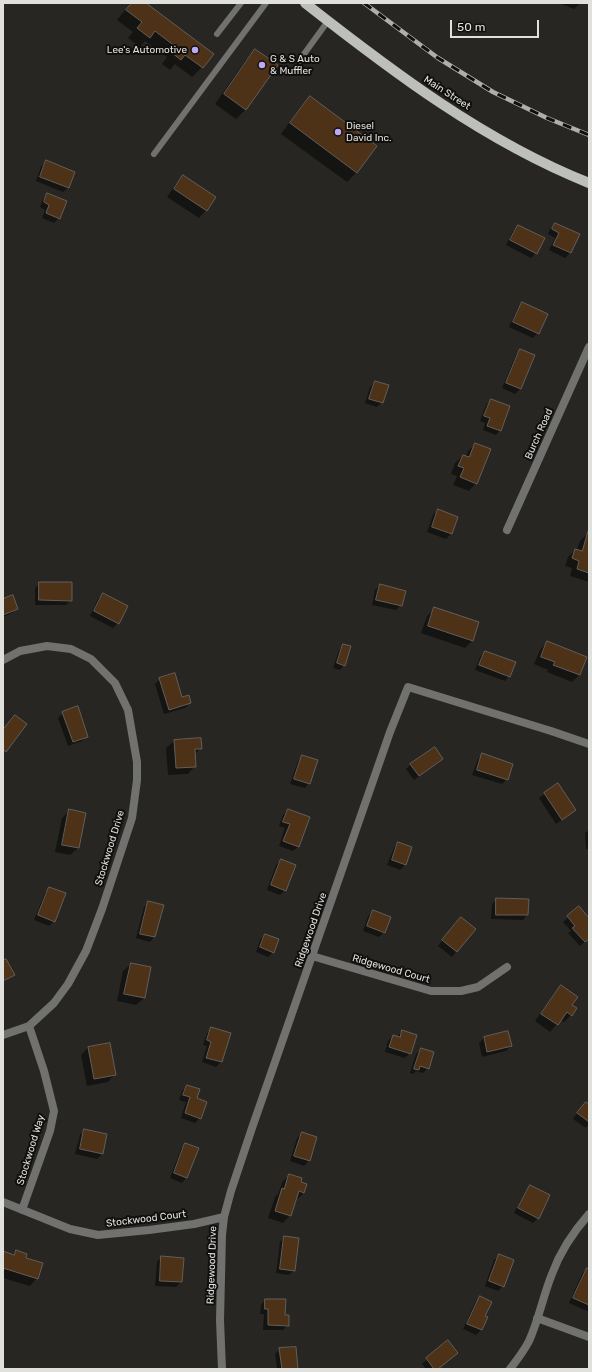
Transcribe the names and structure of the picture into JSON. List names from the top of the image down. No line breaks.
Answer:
{"streets":{"main road":["Main Street"],"street":["Burch Road","Stockwood Drive","Ridgewood Drive","Ridgewood Court","Stockwood Way","Stockwood Court"]},"crossings":[["Stockwood Drive","Stockwood Way"],["Ridgewood Drive","Ridgewood Court"],["Ridgewood Drive","Stockwood Court"],["Stockwood Way","Stockwood Court"]],"places":["Lee's Automotive","G & S Auto & Muffler","Diesel David Inc."],"scale_bar":"50 m"}
